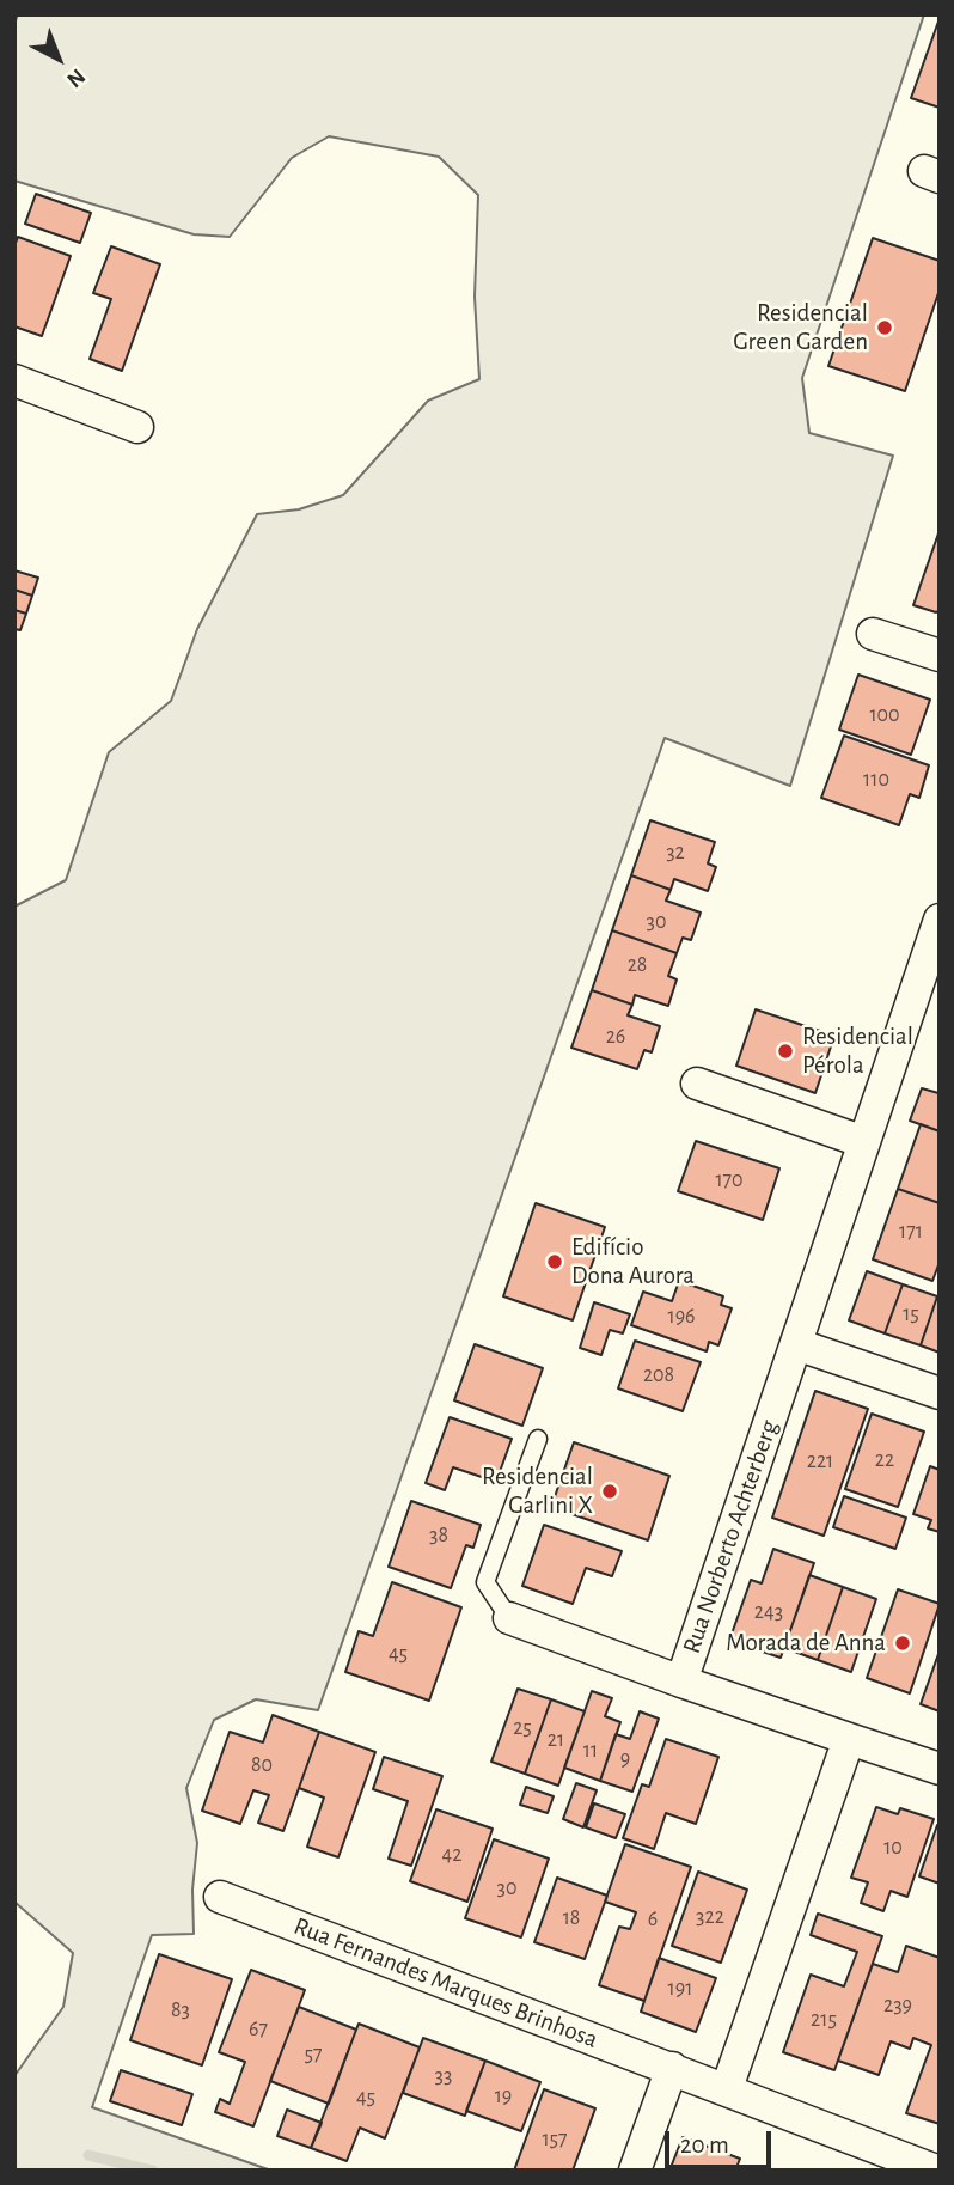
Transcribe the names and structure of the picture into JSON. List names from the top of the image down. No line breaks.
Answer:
{"streets":{"street":["Rua Norberto Achterberg","Rua Fernandes Marques Brinhosa"]},"places":["Residencial Green Garden","Residencial Pérola","Edifício Dona Aurora","Residencial Garlini X","Morada de Anna"],"house_numbers":["100","110","32","30","28","26","170","171","15","196","208","22","221","38","243","45","25","21","11","9","80","10","42","30","322","18","6","191","239","83","215","67","57","33","19","45","157"],"scale_bar":"20 m","north":"bottom right"}
